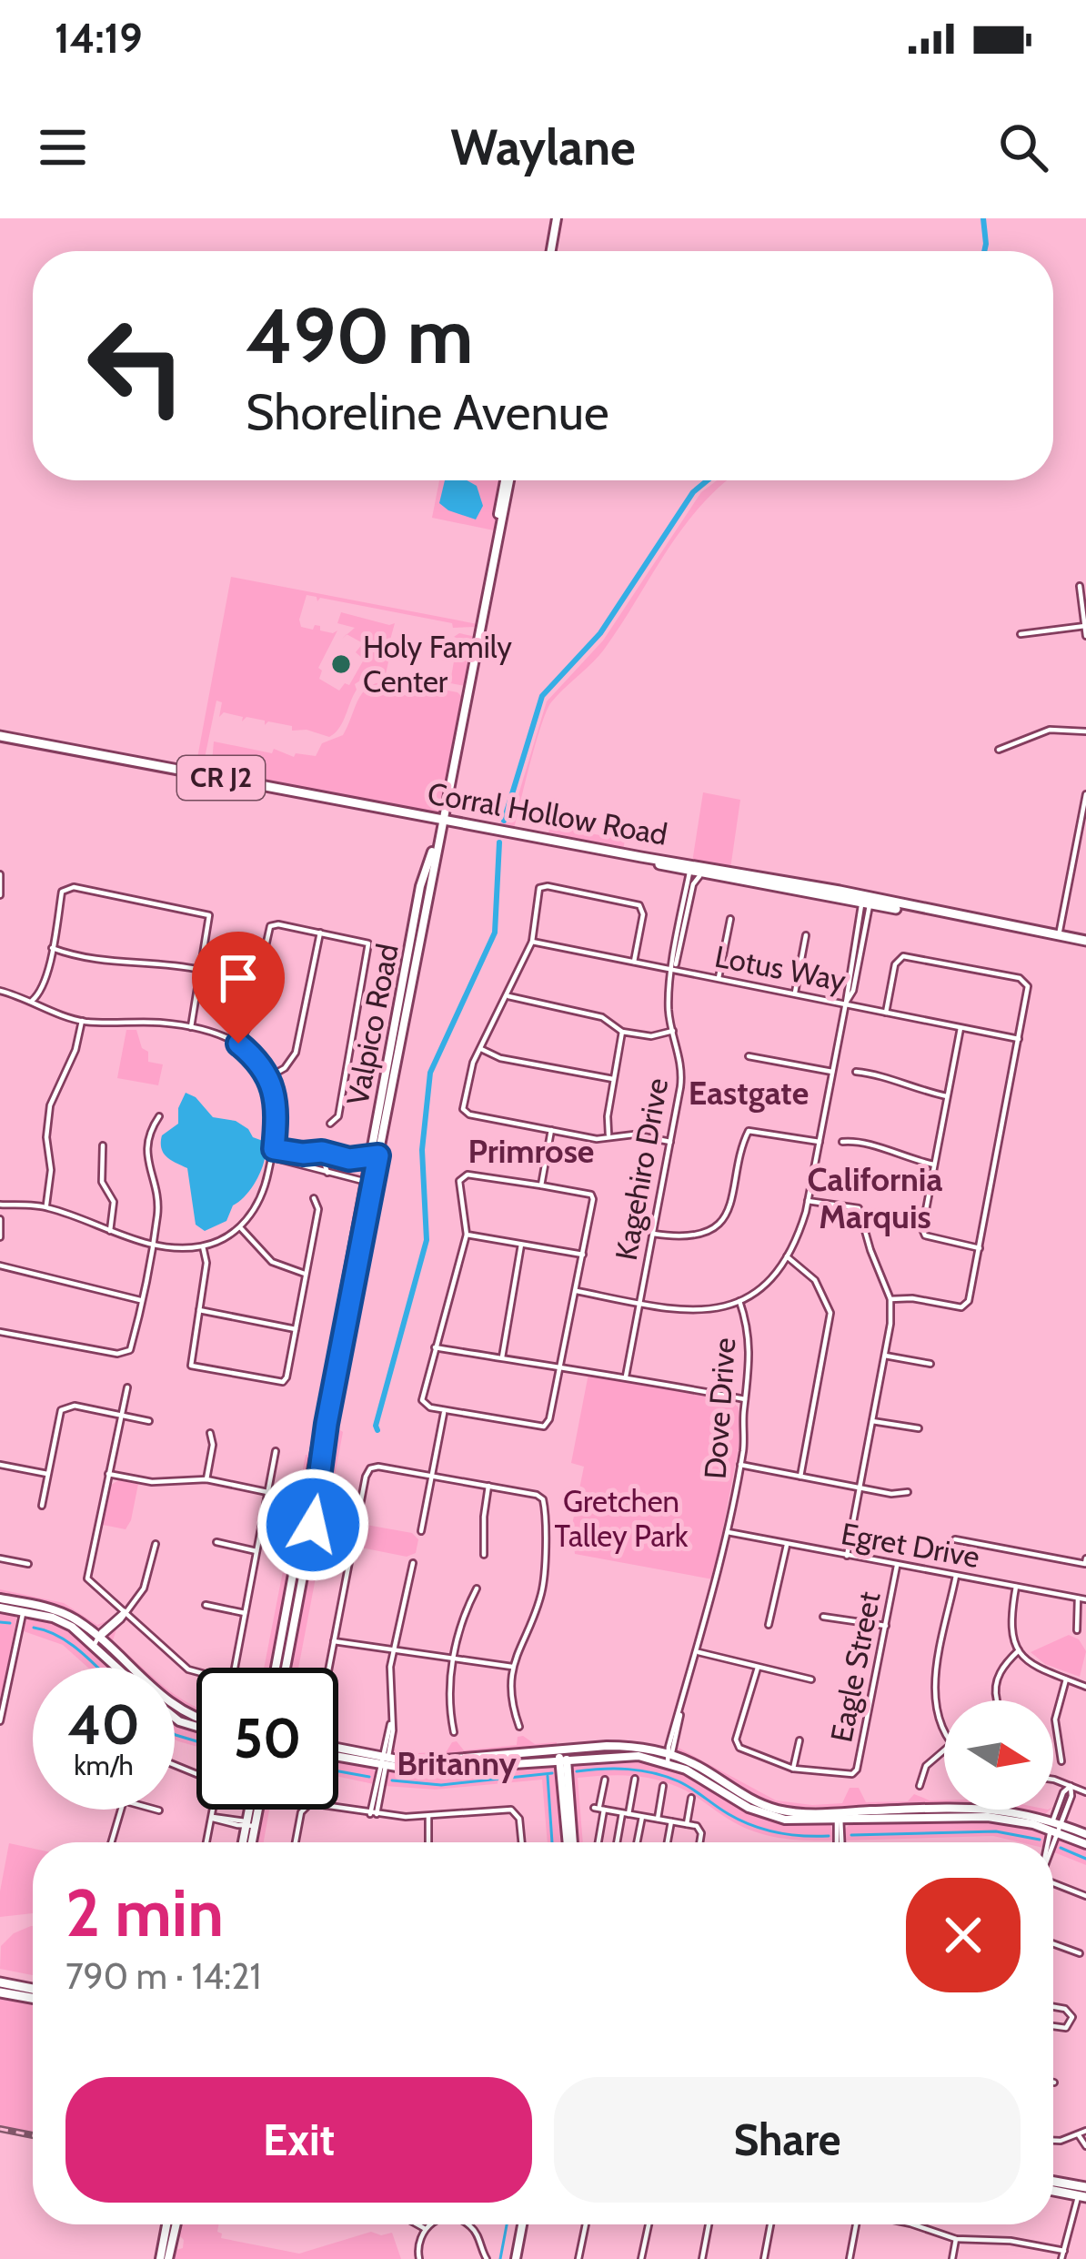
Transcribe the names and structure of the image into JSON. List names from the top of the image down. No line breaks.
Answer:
{"streets":{"main road":["CR J2","Corral Hollow Road","Valpico Road"],"street":["Lotus Way","Kagehiro Drive","Dove Drive","Egret Drive","Eagle Street"]},"crossings":[["Corral Hollow Road","Valpico Road"],["Lotus Way","Kagehiro Drive"],["Dove Drive","Egret Drive"],["Egret Drive","Eagle Street"]],"districts":["Eastgate","Primrose","California Marquis","Britanny"],"parks":["Gretchen Talley Park"],"places":["Holy Family Center"],"north":"right","page":{"status":"14:19","header":"Waylane","turn":["490 m","Shoreline Avenue"],"speed":"40 km/h","limit":"50","heading":["2 min","790 m · 14:21"],"buttons":["Exit","Share"]}}
